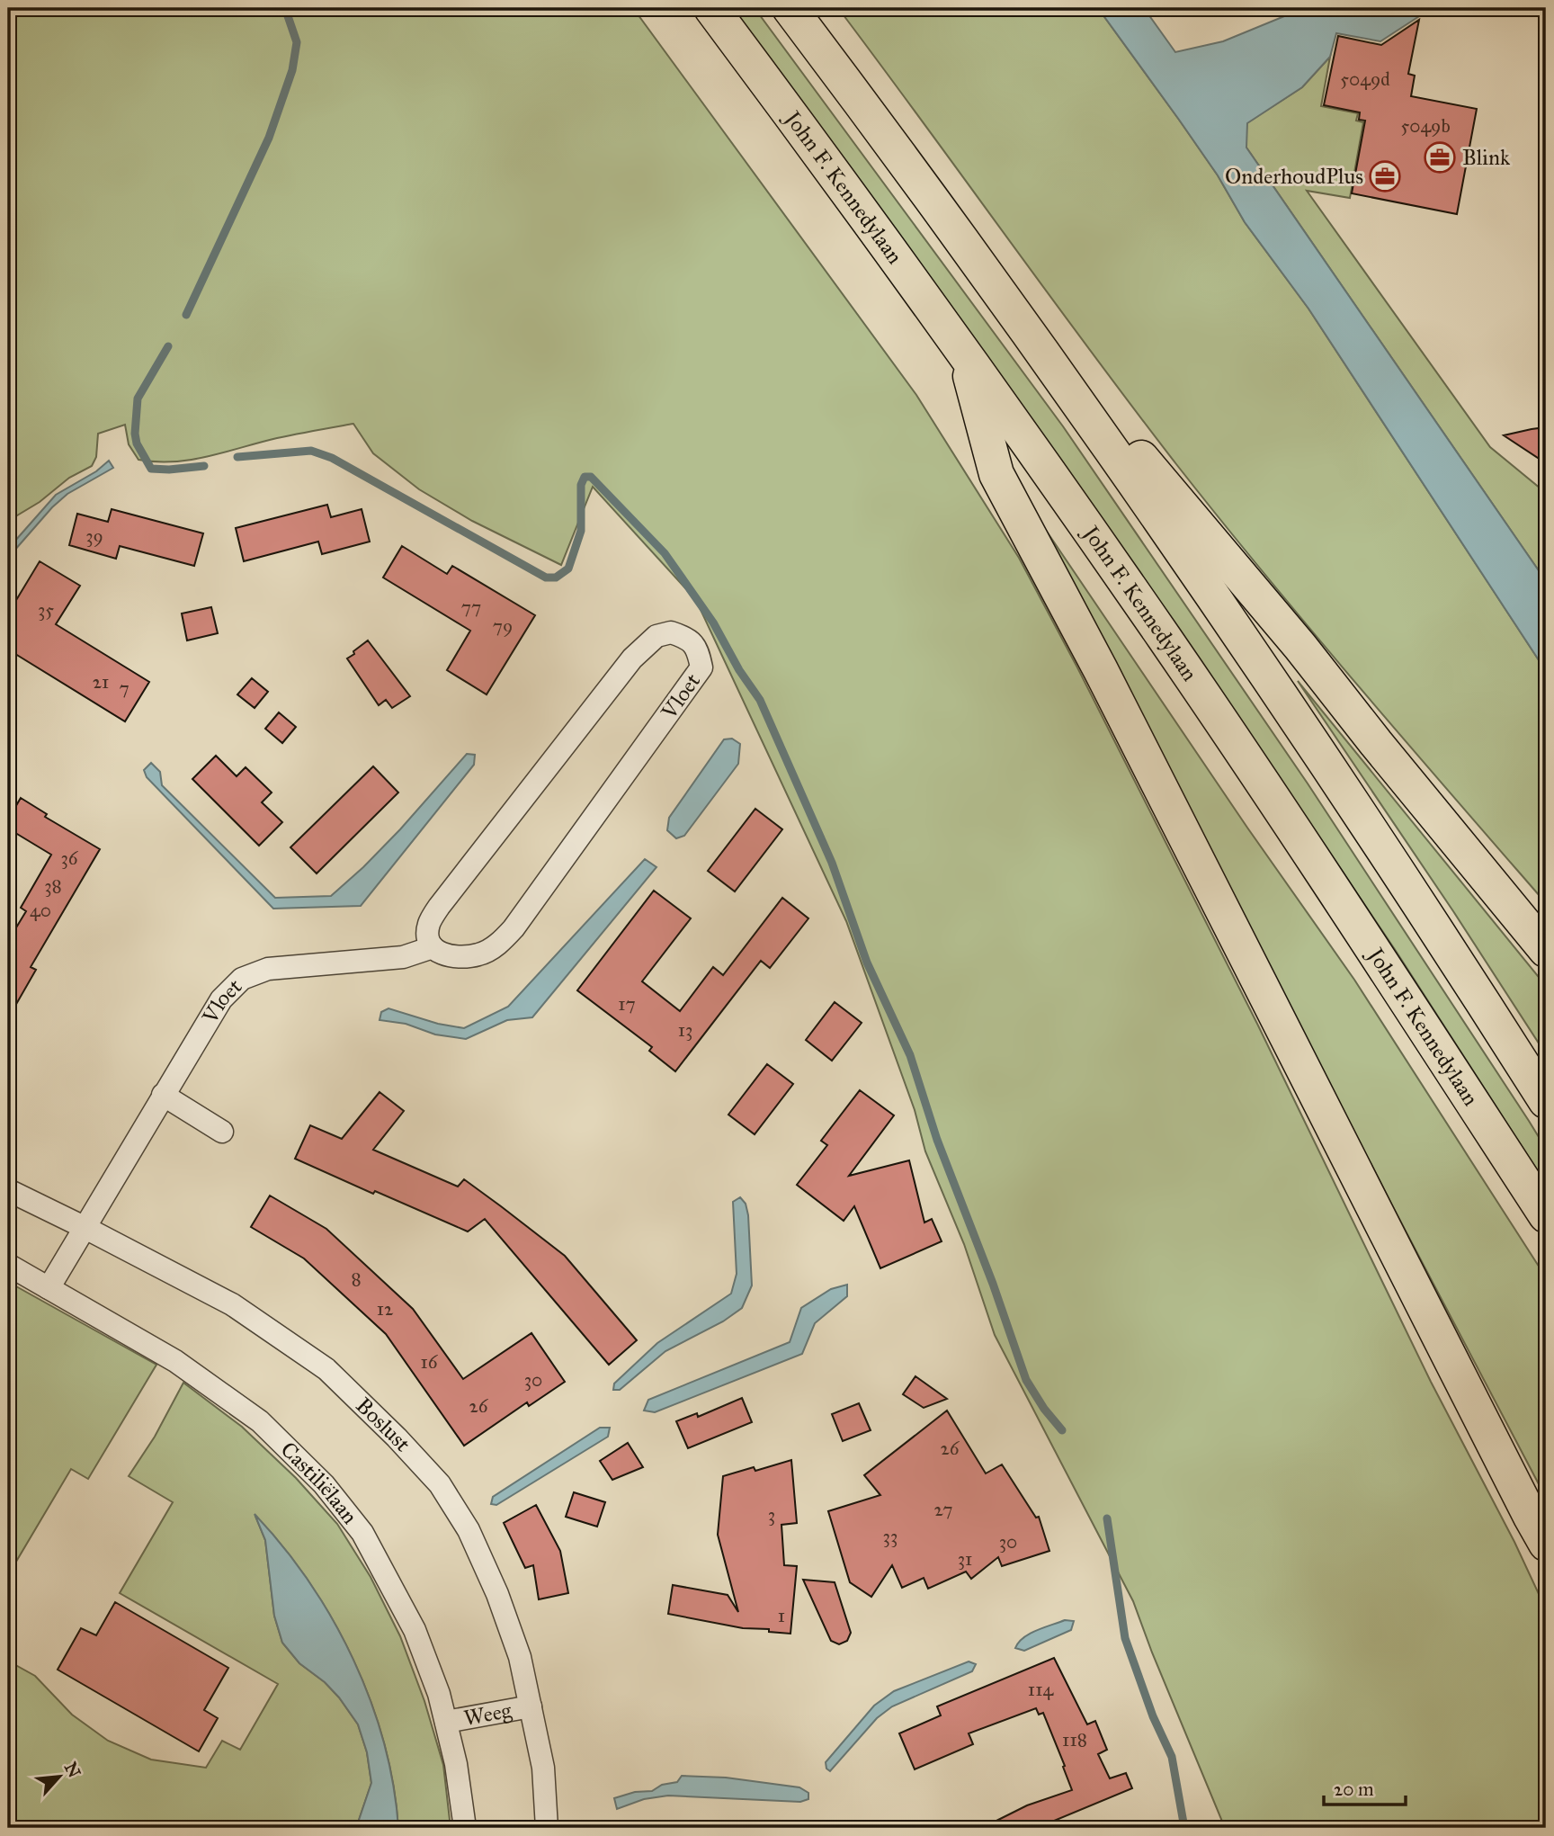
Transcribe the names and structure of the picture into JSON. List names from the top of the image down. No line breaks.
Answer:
{"streets":{"highway":["John F. Kennedylaan"],"street":["Vloet","Boslust","Castiliëlaan","Weeg"]},"crossings":[["Vloet","Boslust"],["Vloet","Castiliëlaan"],["Boslust","Weeg"],["Castiliëlaan","Weeg"]],"places":{"office":["Blink","OnderhoudPlus"]},"house_numbers":["5049d","5049b","39","77","35","79","21","7","36","38","40","17","13","8","12","16","30","26","26","27","3","33","30","31","1","114","118"],"scale_bar":"20 m","north":"top right"}
